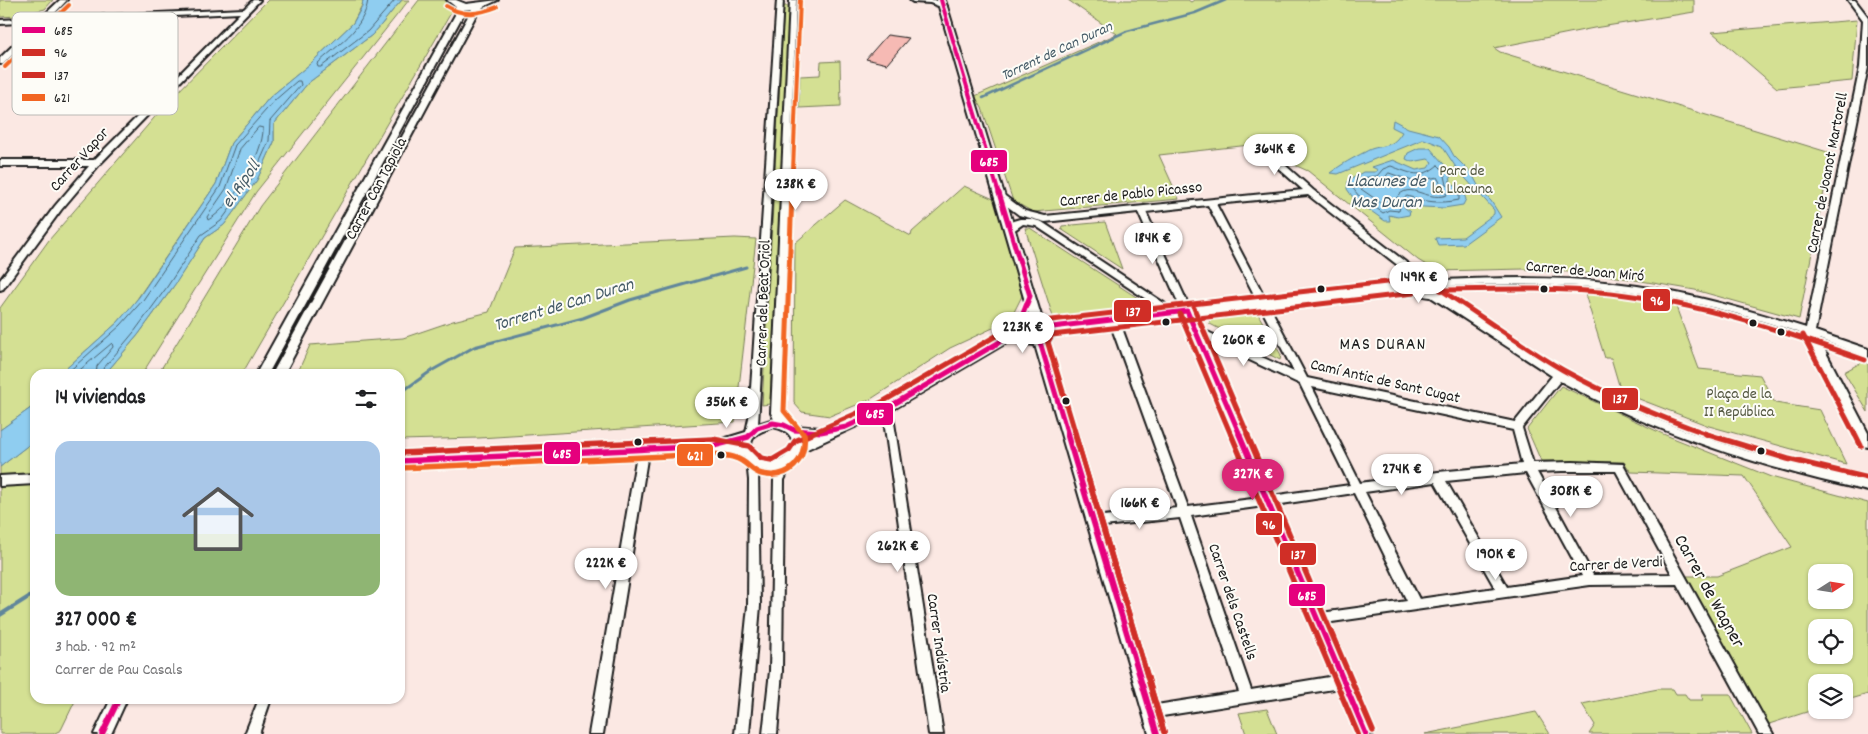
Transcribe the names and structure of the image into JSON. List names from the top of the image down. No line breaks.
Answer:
{"streets":{"street":["Carrer Vapor","Carrer de Joanot Martorell","Carrer Can Tapiola","Carrer de Pablo Picasso","Carrer de Joan Miró","Carrer del Beat Oriol","Camí Antic de Sant Cugat","Carrer de Verdi","Carrer de Wagner","Carrer dels Castells","Carrer Indústria"]},"crossings":[["Carrer de Joanot Martorell","Carrer de Joan Miró"],["Carrer de Verdi","Carrer de Wagner"]],"districts":["MAS DURAN"],"water":["Torrent de Can Duran","Llacunes de Mas Duran","el Ripoll"],"parks":["Parc de la Llacuna","Plaça de la II República"],"lines":["transit line 685","transit line 621","transit line 137","transit line 96"],"legend":["685","96","137","621"],"north":"right","page":{"price":["364K €","238K €","184K €","149K €","223K €","260K €","356K €","274K €","327K €","308K €","166K €","262K €","190K €","222K €"],"heading":"14 viviendas","list":[{"name":"327 000 €","note":"3 hab. · 92 m² · Carrer de Pau Casals"}]}}
